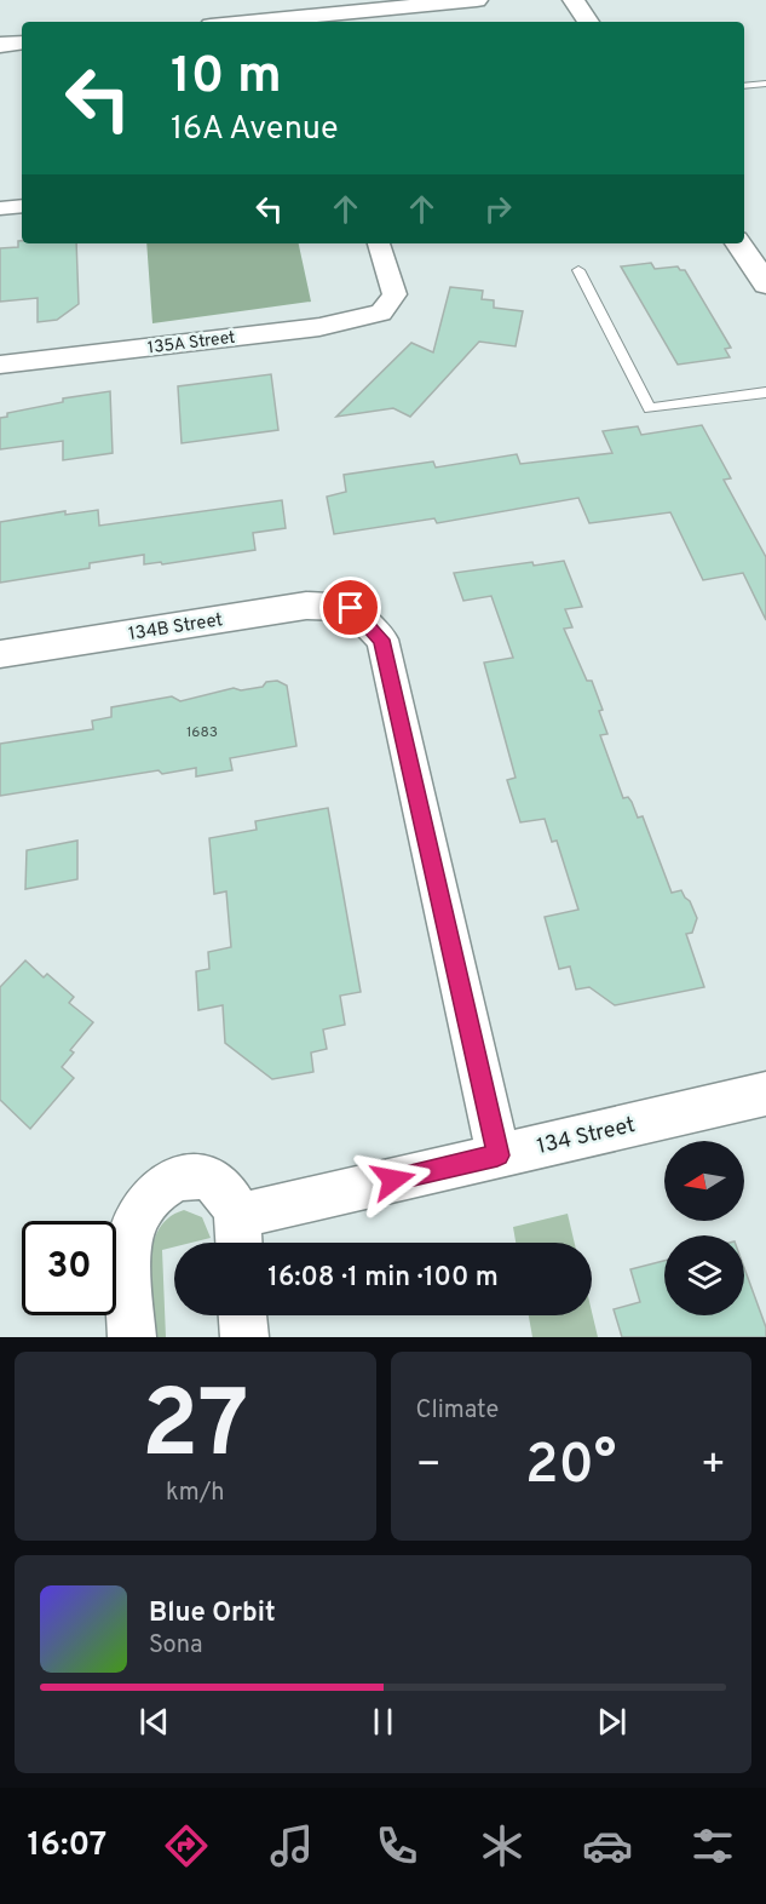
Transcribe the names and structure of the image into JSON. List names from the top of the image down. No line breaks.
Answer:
{"streets":{"street":["135A Street","134B Street","134 Street"]},"crossings":[["134B Street","134 Street"]],"house_numbers":["1683"],"north":"left","page":{"turn":["10 m","16A Avenue"],"limit":"30","trip":"16:08 · 1 min · 100 m","tile":[["27","km/h"],"Climate"],"heat":["−","20°","+"],"song":["Blue Orbit","Sona"],"tabs":"16:07"}}
